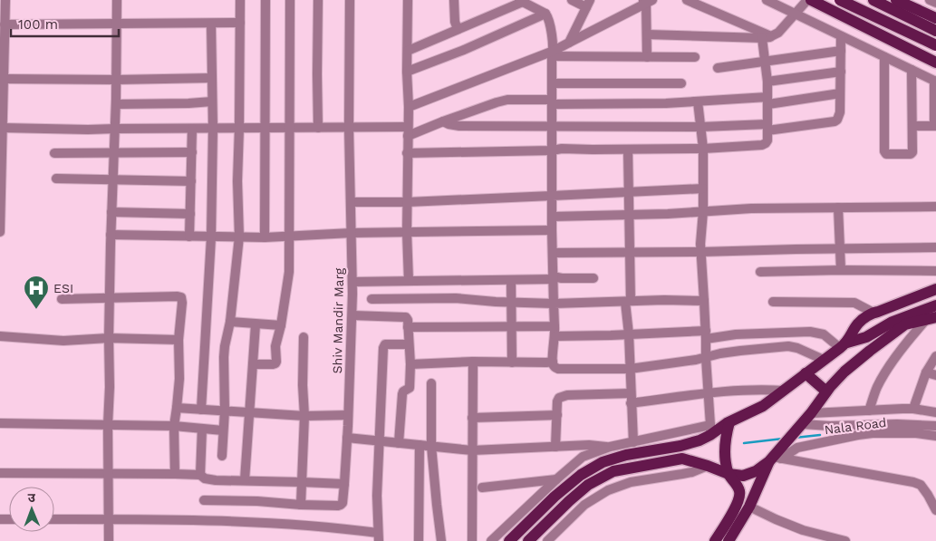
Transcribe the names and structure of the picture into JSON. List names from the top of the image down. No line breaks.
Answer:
{"streets":{"street":["Shiv Mandir Marg","Nala Road"]},"places":{"hospital":["ESI"]},"scale_bar":"100 m","north":"top"}
